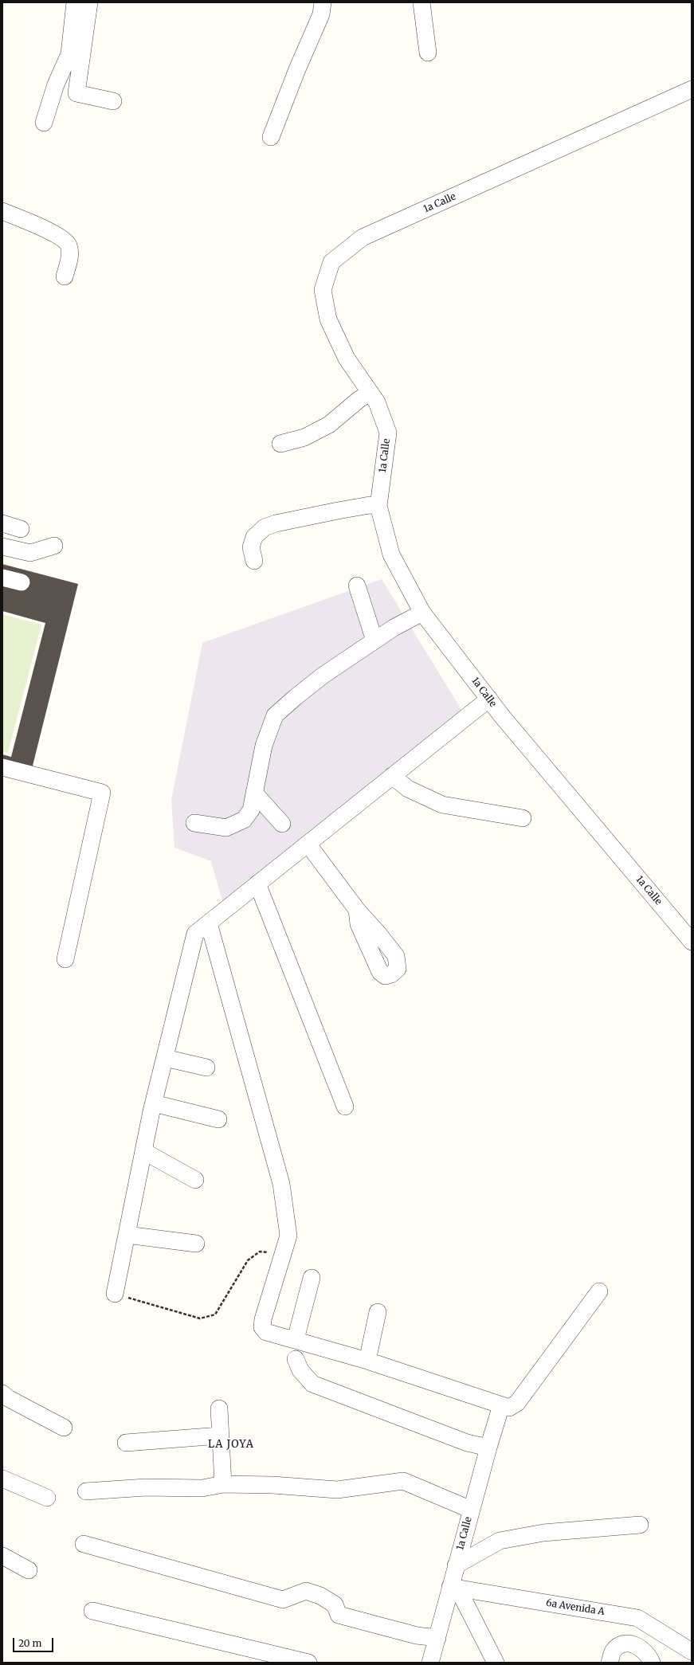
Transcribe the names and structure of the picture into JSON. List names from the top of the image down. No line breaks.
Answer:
{"streets":{"street":["1a Calle","6a Avenida A"]},"crossings":[["1a Calle","6a Avenida A"]],"districts":["LA JOYA"],"scale_bar":"20 m"}
